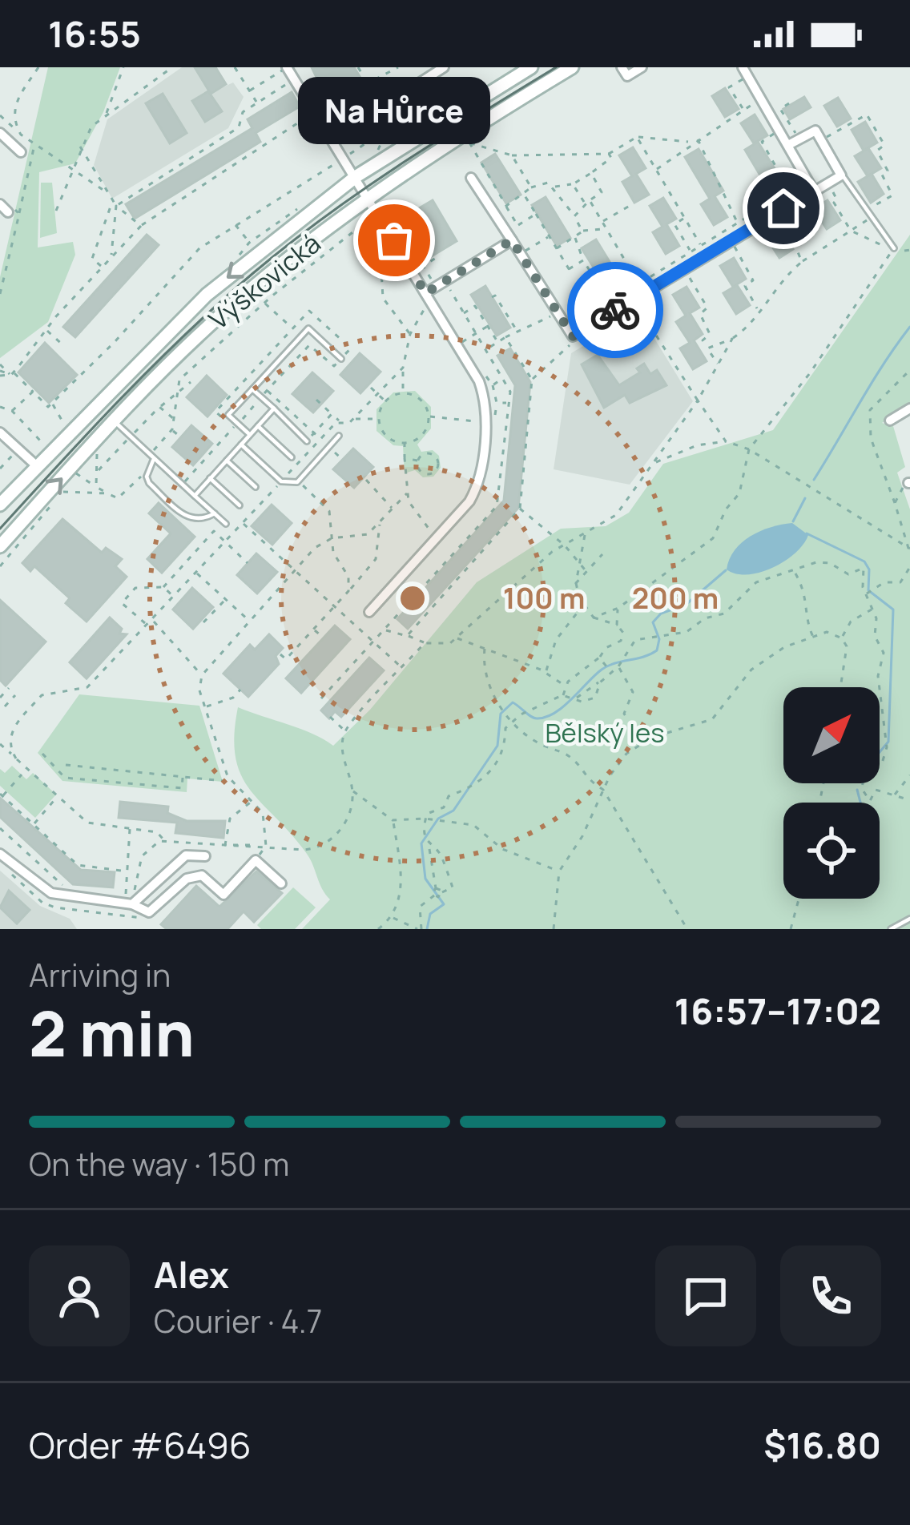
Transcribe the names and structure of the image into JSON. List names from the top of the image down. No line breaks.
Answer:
{"streets":{"street":["Výškovická"]},"parks":["Bělský les"],"places":["Na Hůrce"],"north":"top right","page":{"status":"16:55","bubble":"Na Hůrce","heading":["2 min","Arriving in","16:57–17:02"],"panel":["Alex","Courier · 4.7","Order #6496","$16.80"],"bar":"On the way · 150 m"},"rings":["100 m","200 m"]}
